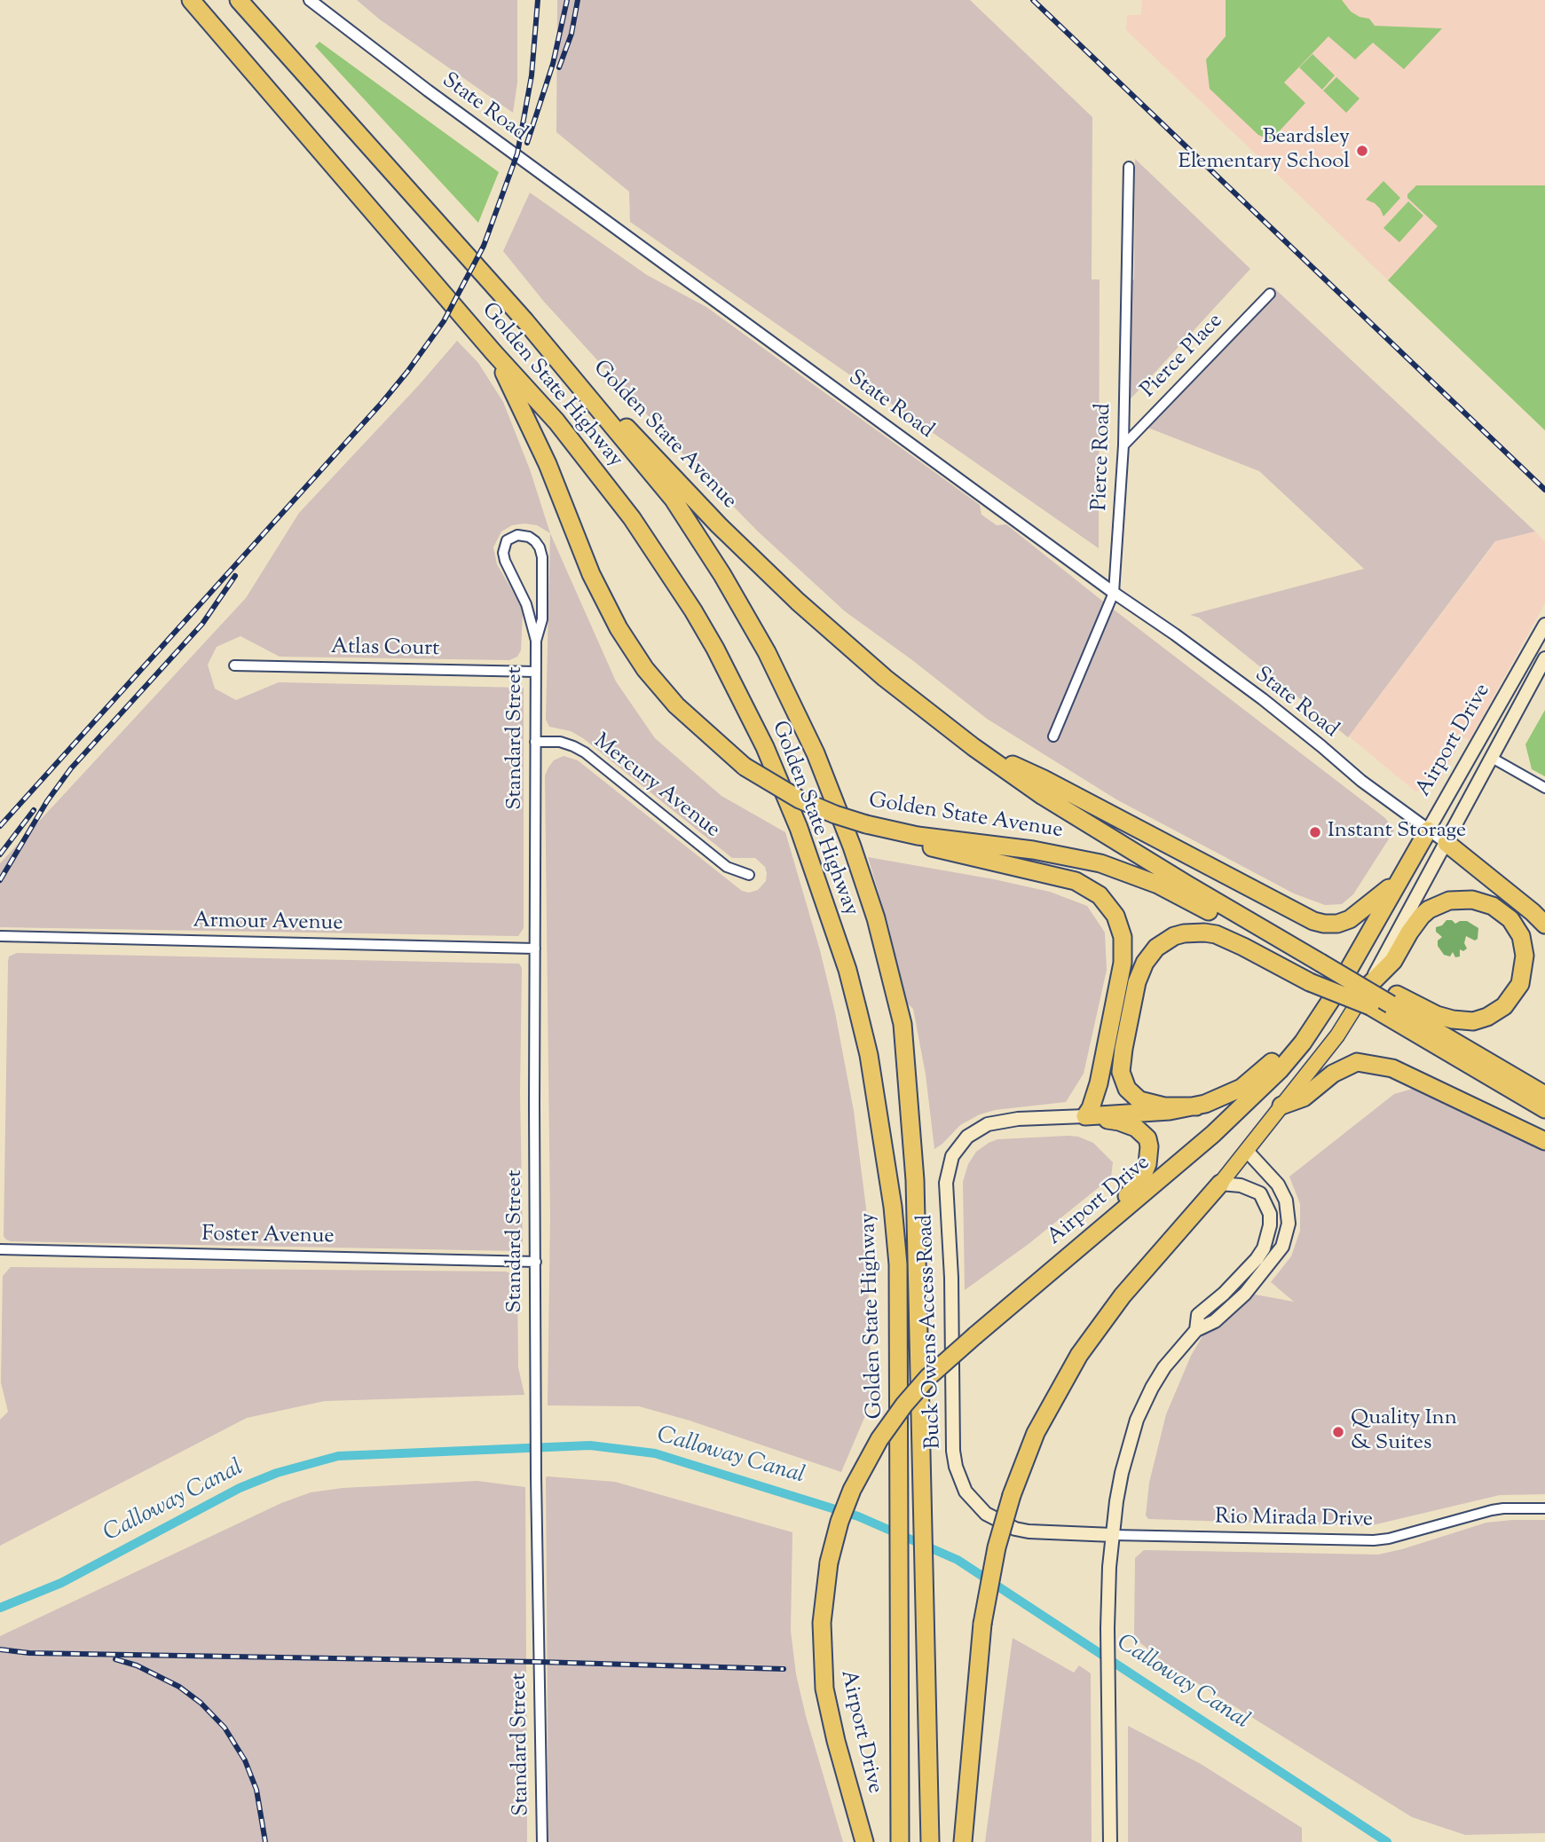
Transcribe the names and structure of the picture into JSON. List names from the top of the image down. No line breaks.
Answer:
{"streets":{"highway":["Golden State Highway","Golden State Avenue","Airport Drive"],"main road":["Buck Owens Access Road"],"street":["State Road","Pierce Place","Pierce Road","Atlas Court","Standard Street","Mercury Avenue","Armour Avenue","Foster Avenue","Rio Mirada Drive"]},"crossings":[["State Road","Pierce Road"],["State Road","Airport Drive"],["Pierce Place","Pierce Road"],["Golden State Highway","Golden State Avenue"],["Atlas Court","Standard Street"],["Standard Street","Mercury Avenue"],["Standard Street","Armour Avenue"],["Standard Street","Foster Avenue"],["Buck Owens Access Road","Rio Mirada Drive"]],"water":["Calloway Canal"],"places":["Beardsley Elementary School","Instant Storage","Quality Inn & Suites"]}
